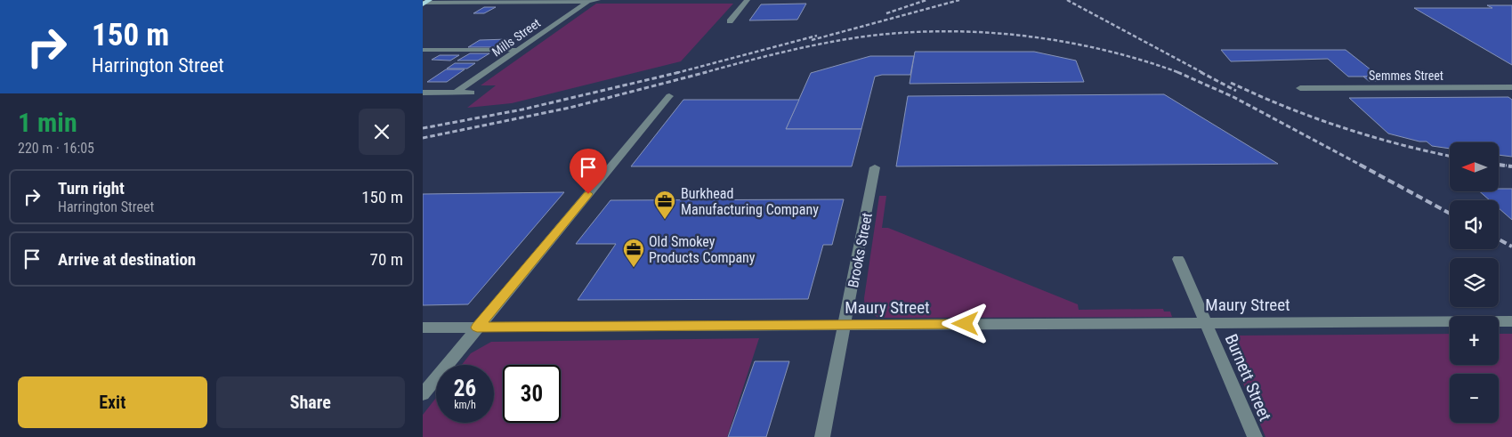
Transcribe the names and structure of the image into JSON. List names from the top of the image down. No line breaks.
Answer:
{"streets":{"street":["Mills Street","Semmes Street","Brooks Street","Maury Street","Burnett Street"]},"crossings":[["Brooks Street","Maury Street"],["Maury Street","Burnett Street"]],"places":{"office":["Burkhead Manufacturing Company","Old Smokey Products Company"]},"north":"left","page":{"turn":["150 m","Harrington Street"],"heading":["1 min","220 m · 16:05"],"map_buttons":["+","−"],"list":[{"name":"Turn right","note":"Harrington Street","value":"150 m"},{"name":"Arrive at destination","value":"70 m"}],"speed":"26 km/h","limit":"30","buttons":["Exit","Share"]}}
